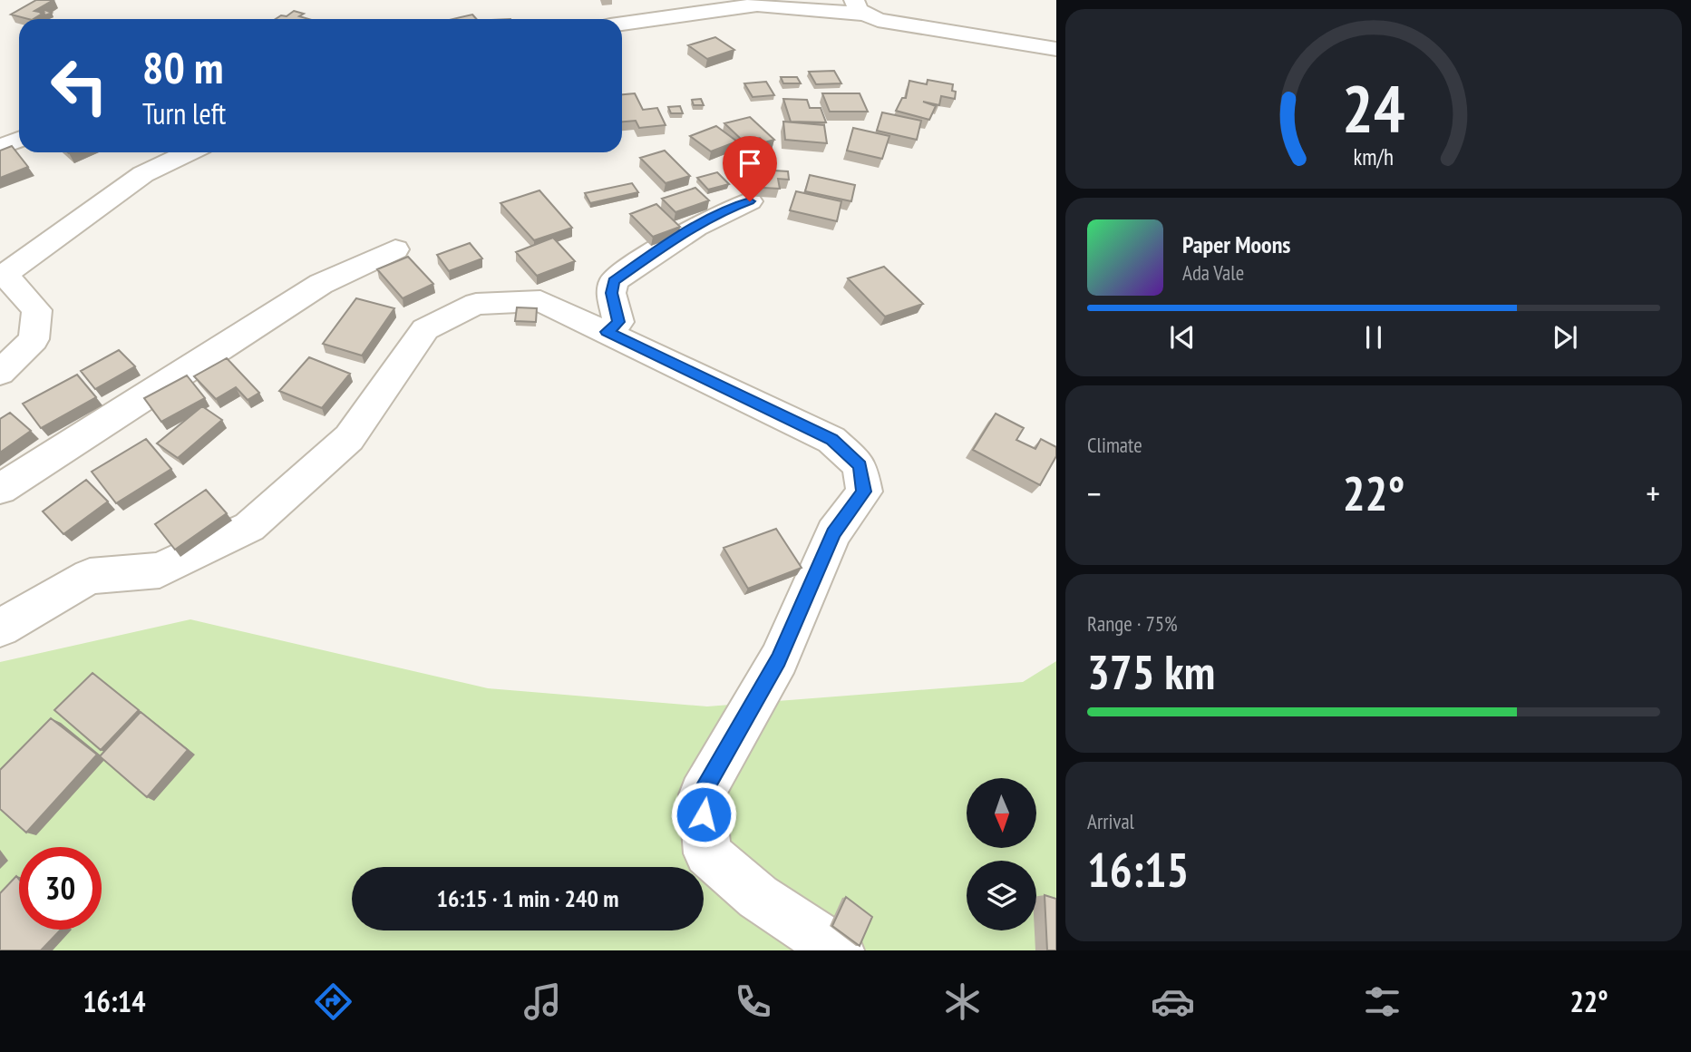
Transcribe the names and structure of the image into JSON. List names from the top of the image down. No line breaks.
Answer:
{"north":"bottom","page":{"turn":["80 m","Turn left"],"song":["Paper Moons","Ada Vale"],"tile":["Climate",["Range · 75%","375 km"],["Arrival","16:15"]],"heat":["−","22°","+"],"limit":"30","trip":"16:15 · 1 min · 240 m","tabs":["16:14","22°"],"gauge":["24","km/h"]}}
